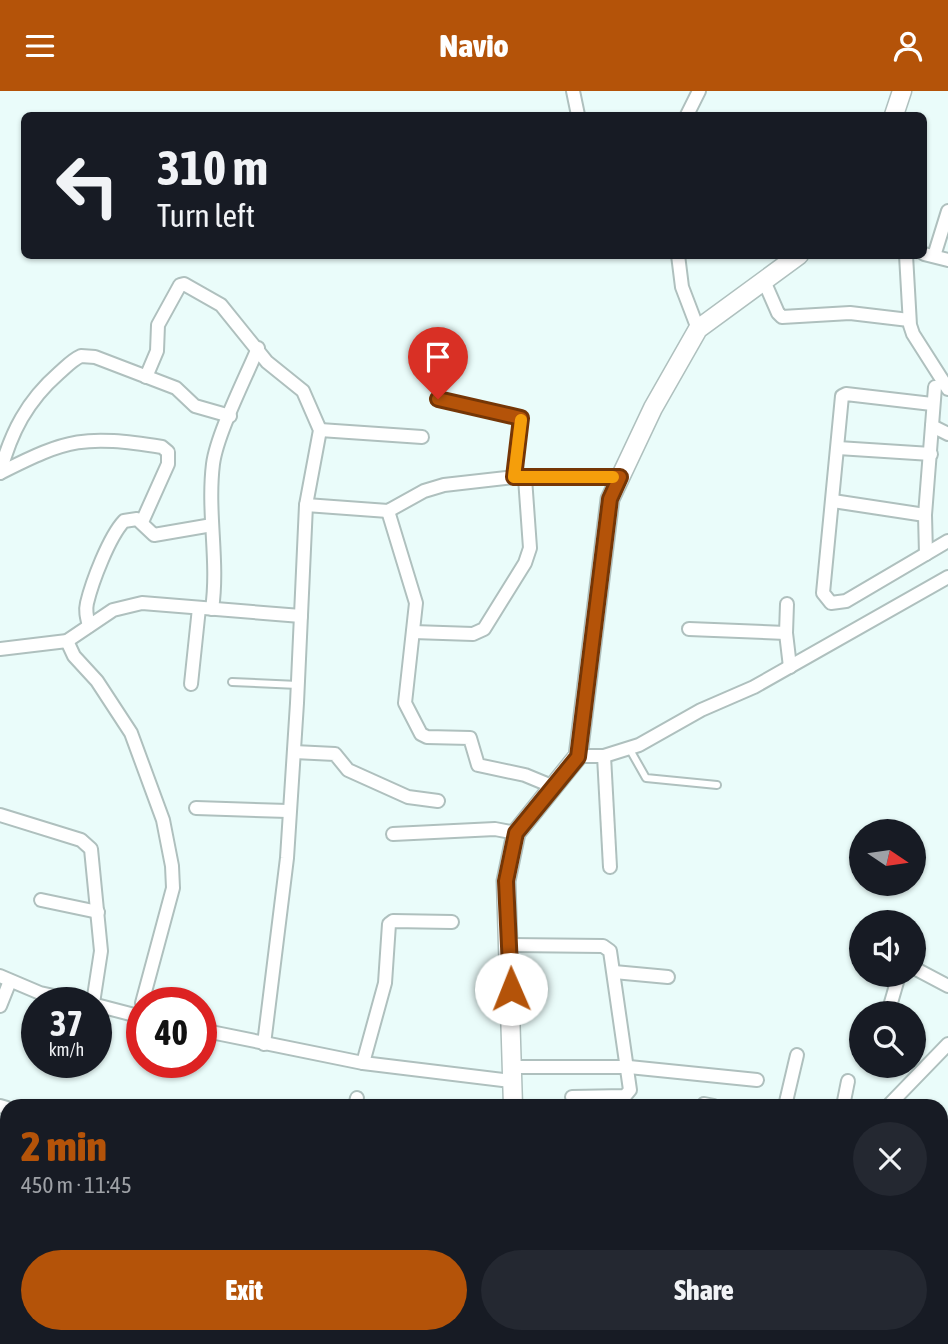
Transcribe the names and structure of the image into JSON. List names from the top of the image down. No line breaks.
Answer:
{"north":"right","page":{"header":"Navio","turn":["310 m","Turn left"],"speed":"37 km/h","limit":"40","heading":["2 min","450 m · 11:45"],"buttons":["Exit","Share"]}}
